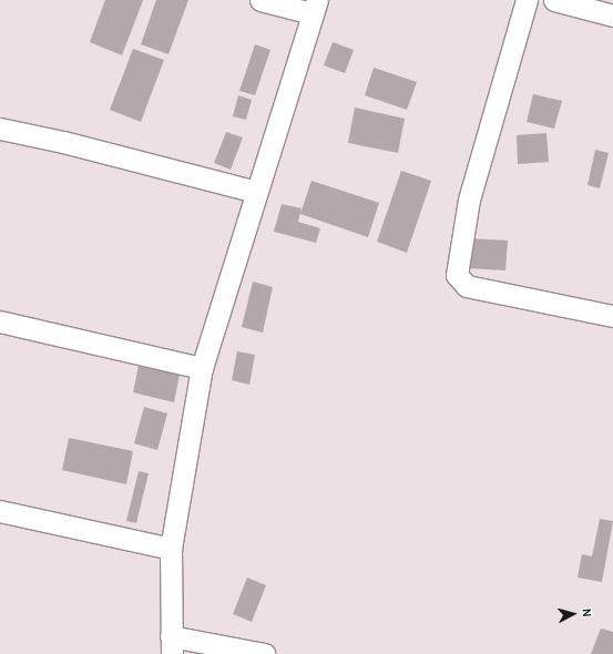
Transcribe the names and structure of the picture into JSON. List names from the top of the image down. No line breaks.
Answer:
{"north":"right"}
